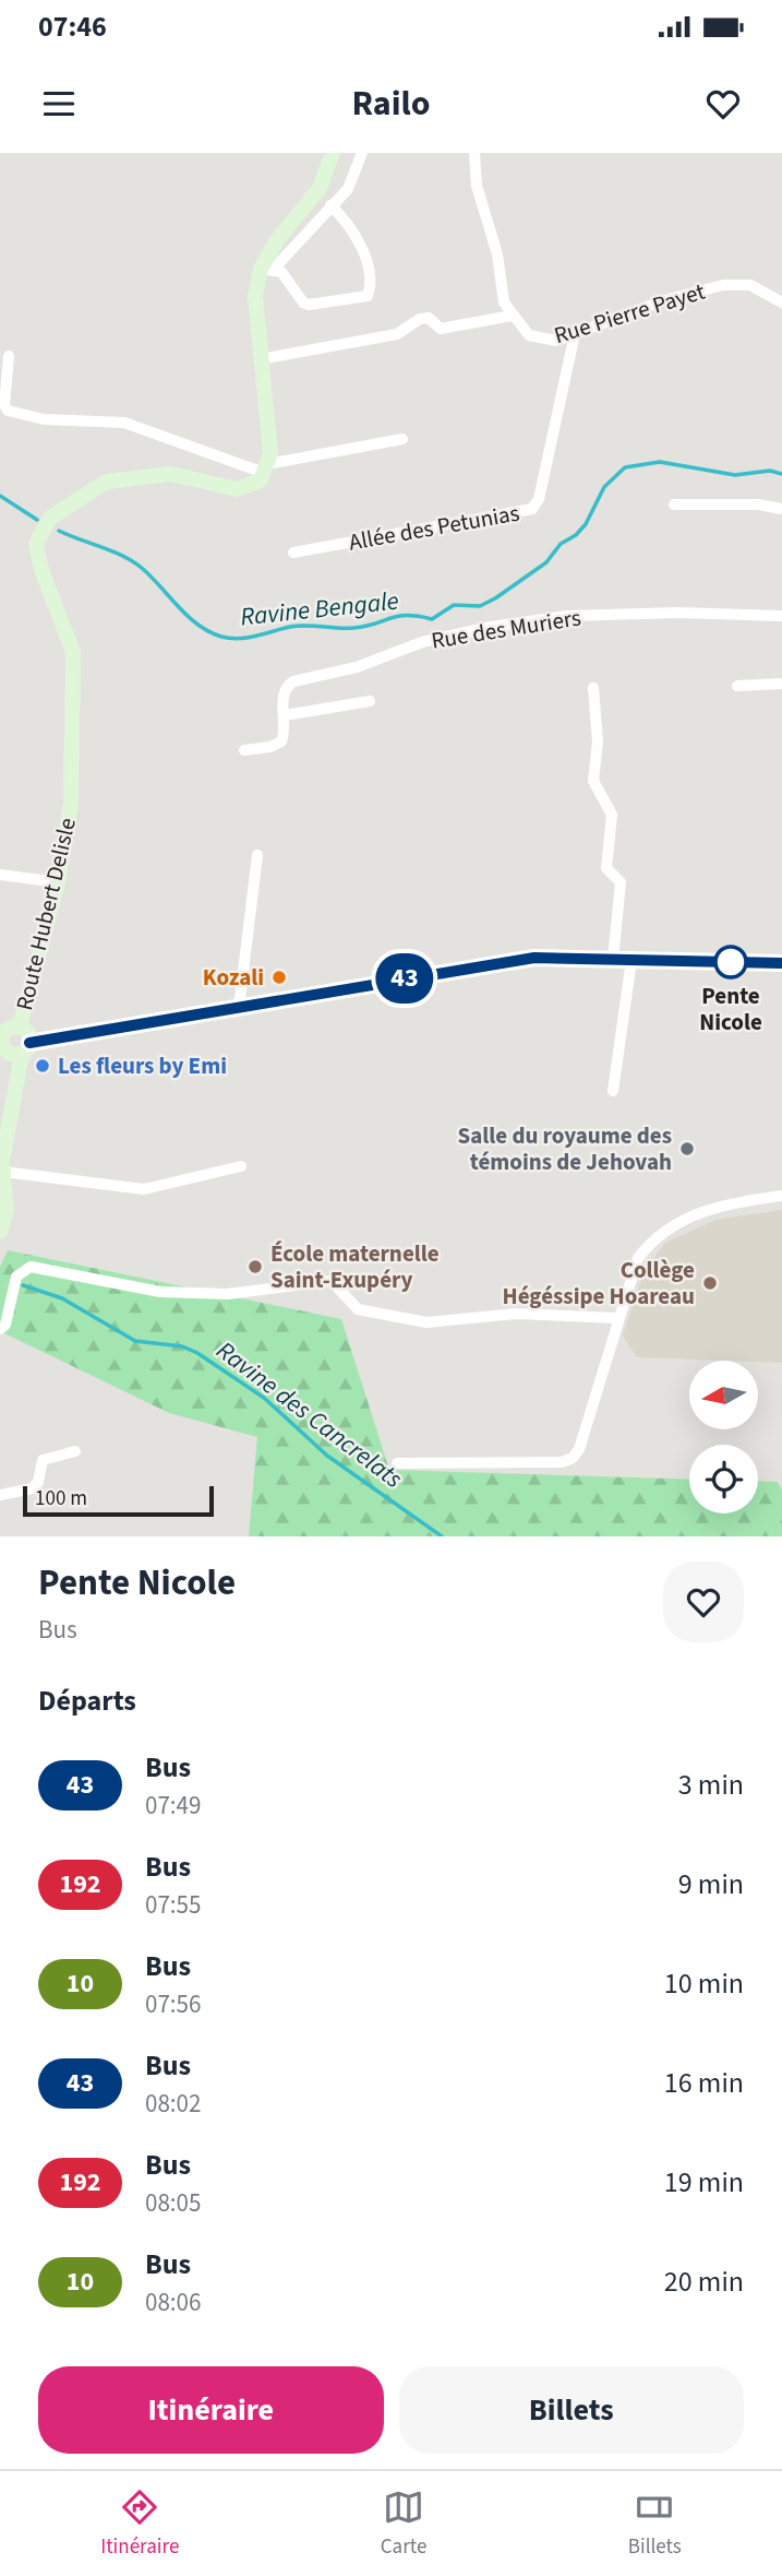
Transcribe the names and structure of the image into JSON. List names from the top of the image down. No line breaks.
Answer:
{"streets":{"main road":["Route Hubert Delisle"],"street":["Rue Pierre Payet","Allée des Petunias","Rue des Muriers"]},"crossings":[["Rue Pierre Payet","Allée des Petunias"]],"water":["Ravine Bengale","Ravine des Cancrelats"],"places":["Pente Nicole","Kozali","Les fleurs by Emi","Salle du royaume des témoins de Jehovah","École maternelle Saint-Exupéry","Collège Hégéssipe Hoareau"],"lines":["bus line 43"],"scale_bar":"100 m","north":"left","page":{"status":"07:46","header":"Railo","on_map":"43","scale":"100 m","heading":[["Pente Nicole","Bus"],"Départs"],"list":[{"mark":"43","name":"Bus","note":"07:49","value":"3 min"},{"mark":"192","name":"Bus","note":"07:55","value":"9 min"},{"mark":"10","name":"Bus","note":"07:56","value":"10 min"},{"mark":"43","name":"Bus","note":"08:02","value":"16 min"},{"mark":"192","name":"Bus","note":"08:05","value":"19 min"},{"mark":"10","name":"Bus","note":"08:06","value":"20 min"}],"buttons":["Itinéraire","Billets"],"tabs":["Itinéraire","Carte","Billets"]}}
